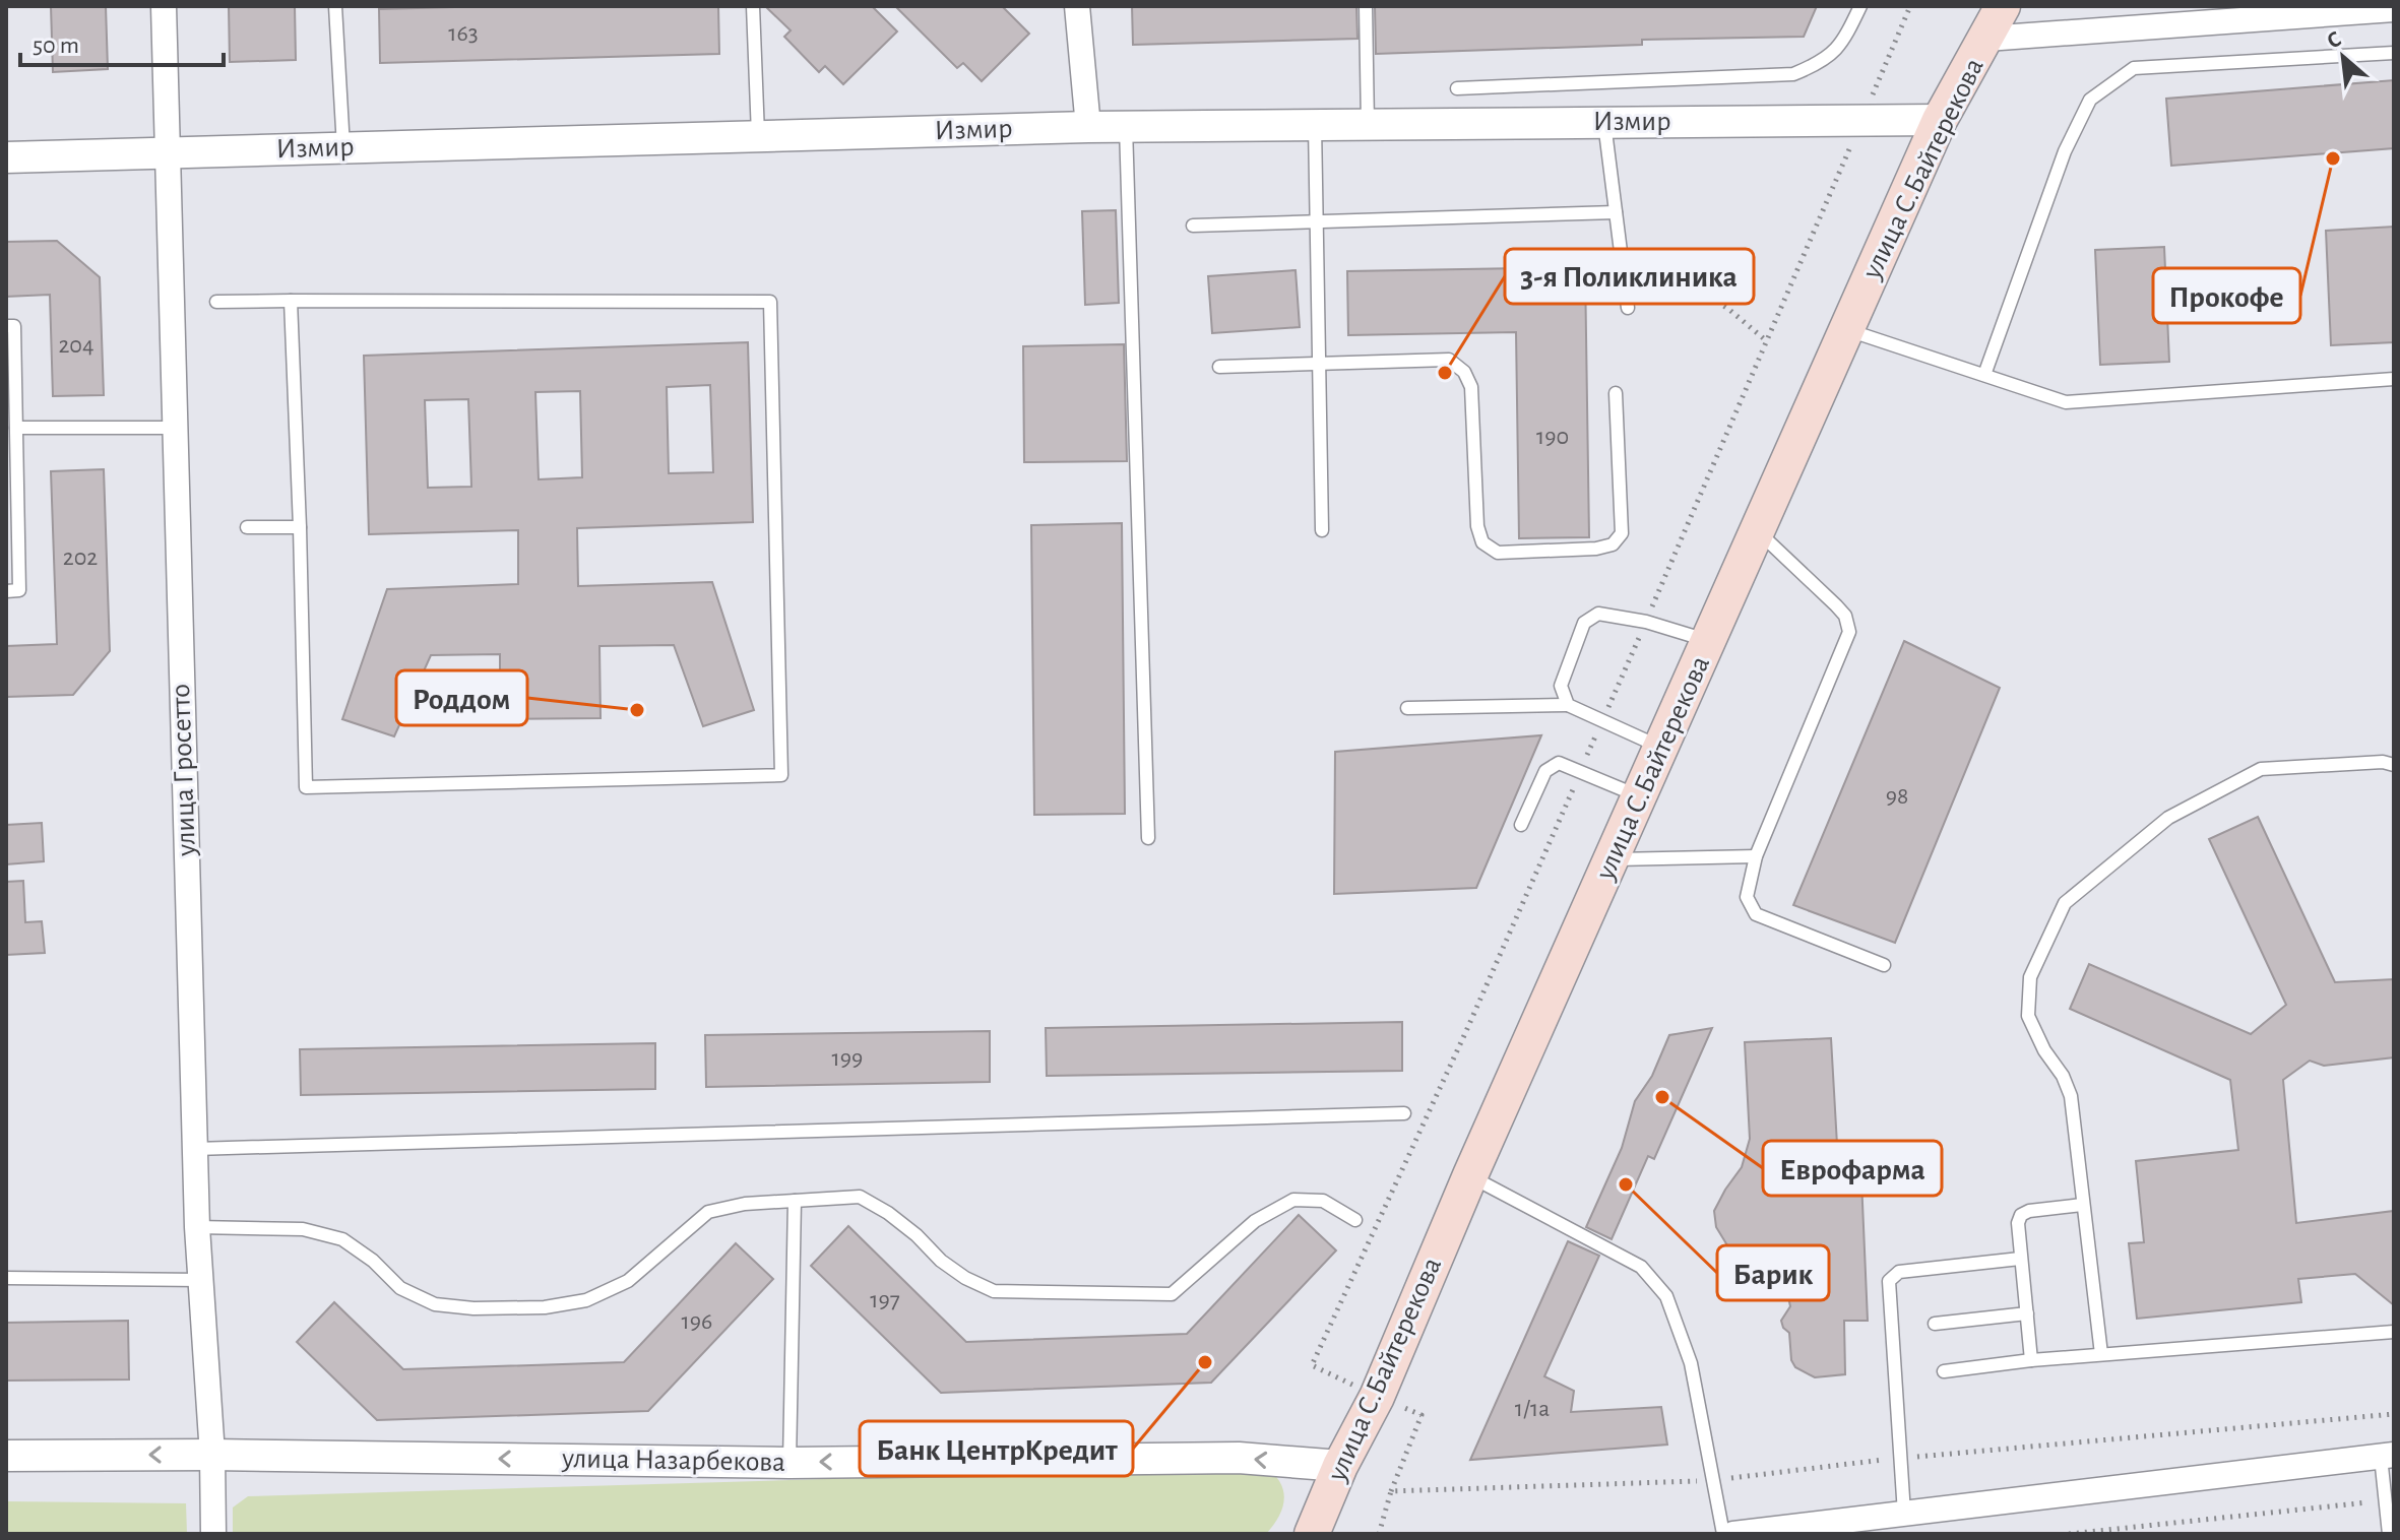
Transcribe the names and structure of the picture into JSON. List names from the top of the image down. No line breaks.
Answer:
{"streets":{"main road":["улица С.Байтерекова"],"street":["Измир","улица Гросетто","улица Назарбекова"]},"crossings":[["Измир","улица С.Байтерекова"],["Измир","улица Гросетто"],["улица С.Байтерекова","улица Назарбекова"],["улица Гросетто","улица Назарбекова"]],"one_way":["улица Назарбекова"],"places":["Прокофе","3-я Поликлиника","Роддом","Еврофарма","Барик","Банк ЦентрКредит"],"house_numbers":["163","204","190","202","98","199","197","196","1/1а"],"scale_bar":"50 m","north":"top left"}
